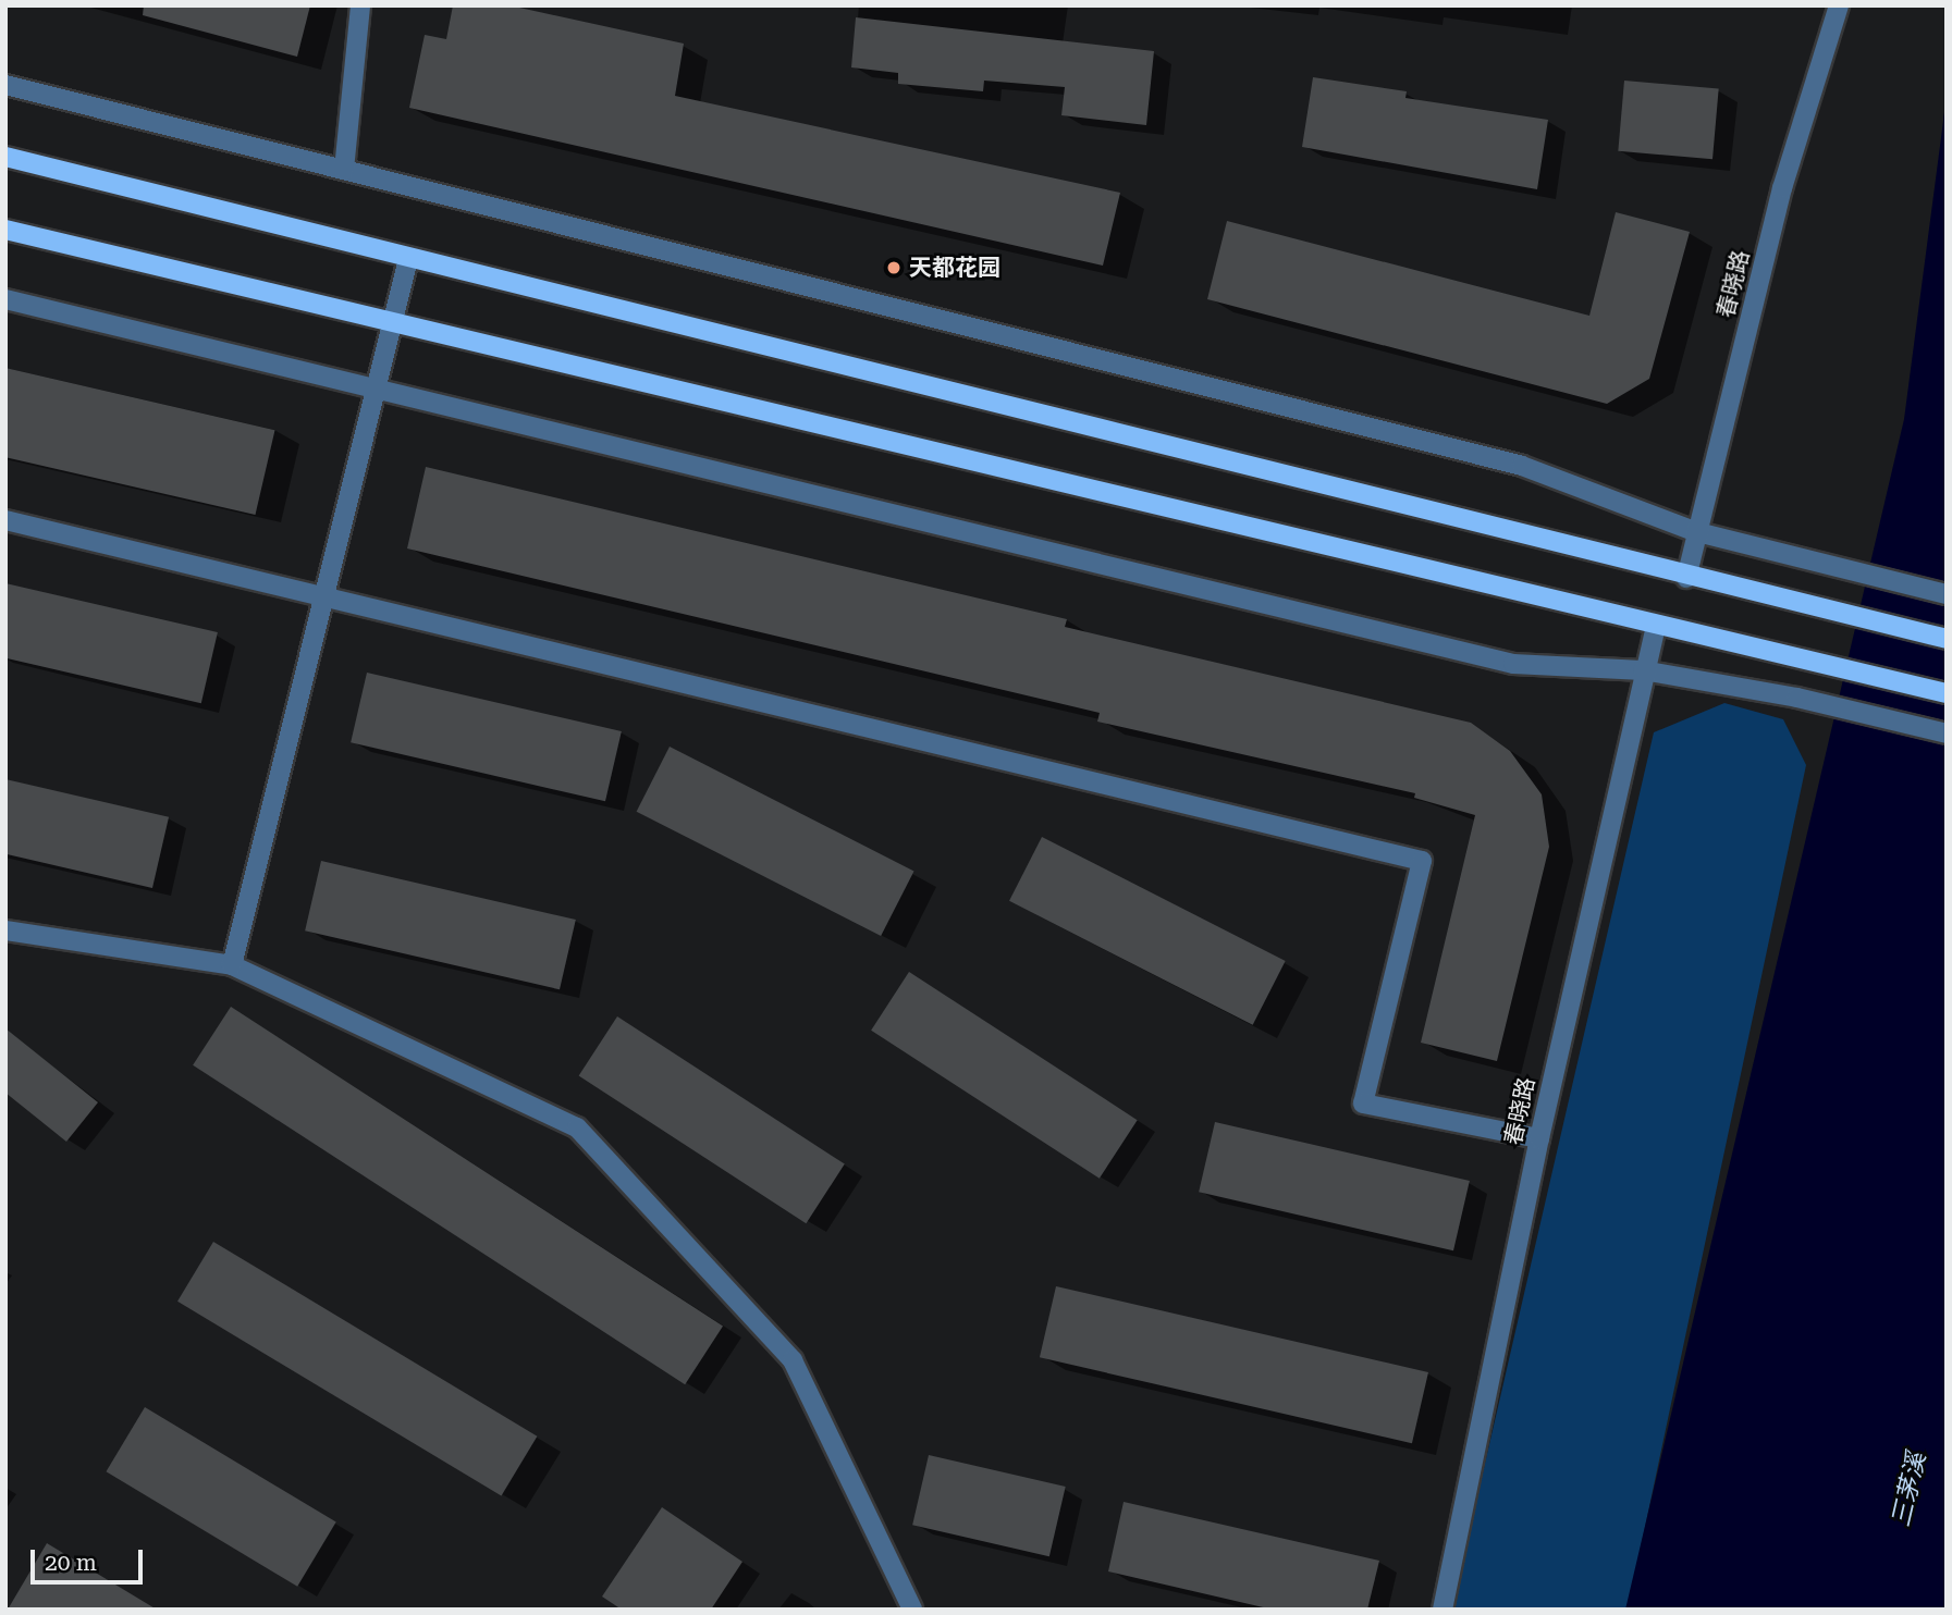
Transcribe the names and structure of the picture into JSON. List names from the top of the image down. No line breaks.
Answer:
{"streets":{"street":["春晓路"]},"water":["三茅溪"],"places":["天都花园"],"scale_bar":"20 m"}
